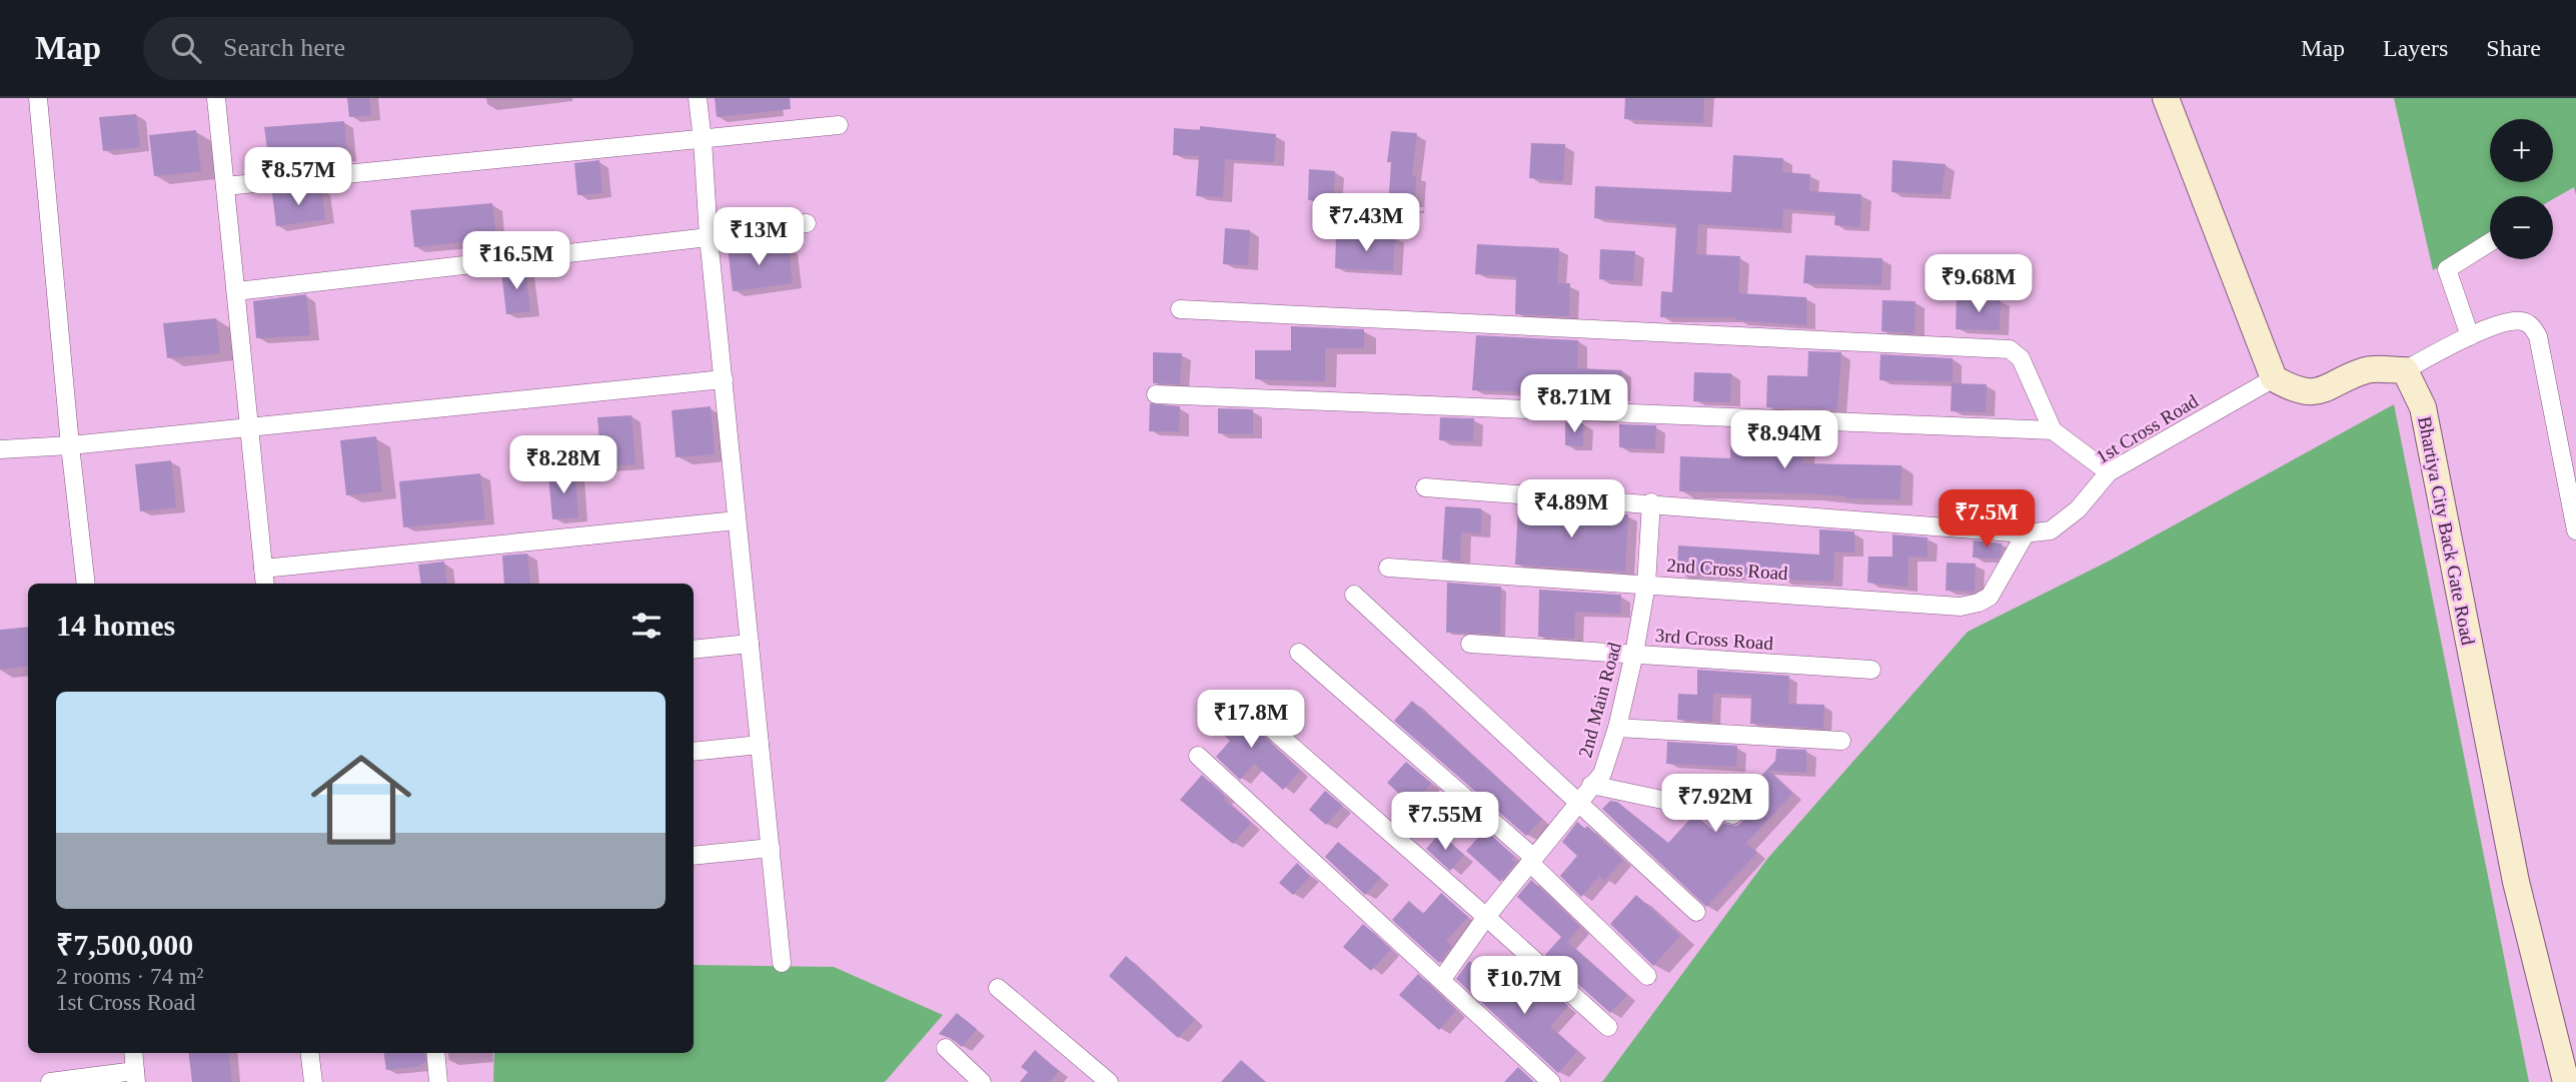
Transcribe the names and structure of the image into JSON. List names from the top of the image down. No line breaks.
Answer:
{"streets":{"street":["1st Cross Road","Bhartiya City Back Gate Road","2nd Cross Road","3rd Cross Road","2nd Main Road"]},"crossings":[["1st Cross Road","2nd Cross Road"],["1st Cross Road","2nd Main Road"],["2nd Cross Road","2nd Main Road"],["3rd Cross Road","2nd Main Road"]],"page":{"header":"Map","search":"Search here","nav":["Map","Layers","Share"],"map_buttons":["+","−"],"price":["₹8.57M","₹7.43M","₹13M","₹16.5M","₹9.68M","₹8.71M","₹8.94M","₹8.28M","₹4.89M","₹7.5M","₹17.8M","₹7.92M","₹7.55M","₹10.7M"],"heading":"14 homes","list":[{"name":"₹7,500,000","note":"2 rooms · 74 m² · 1st Cross Road"}]}}
